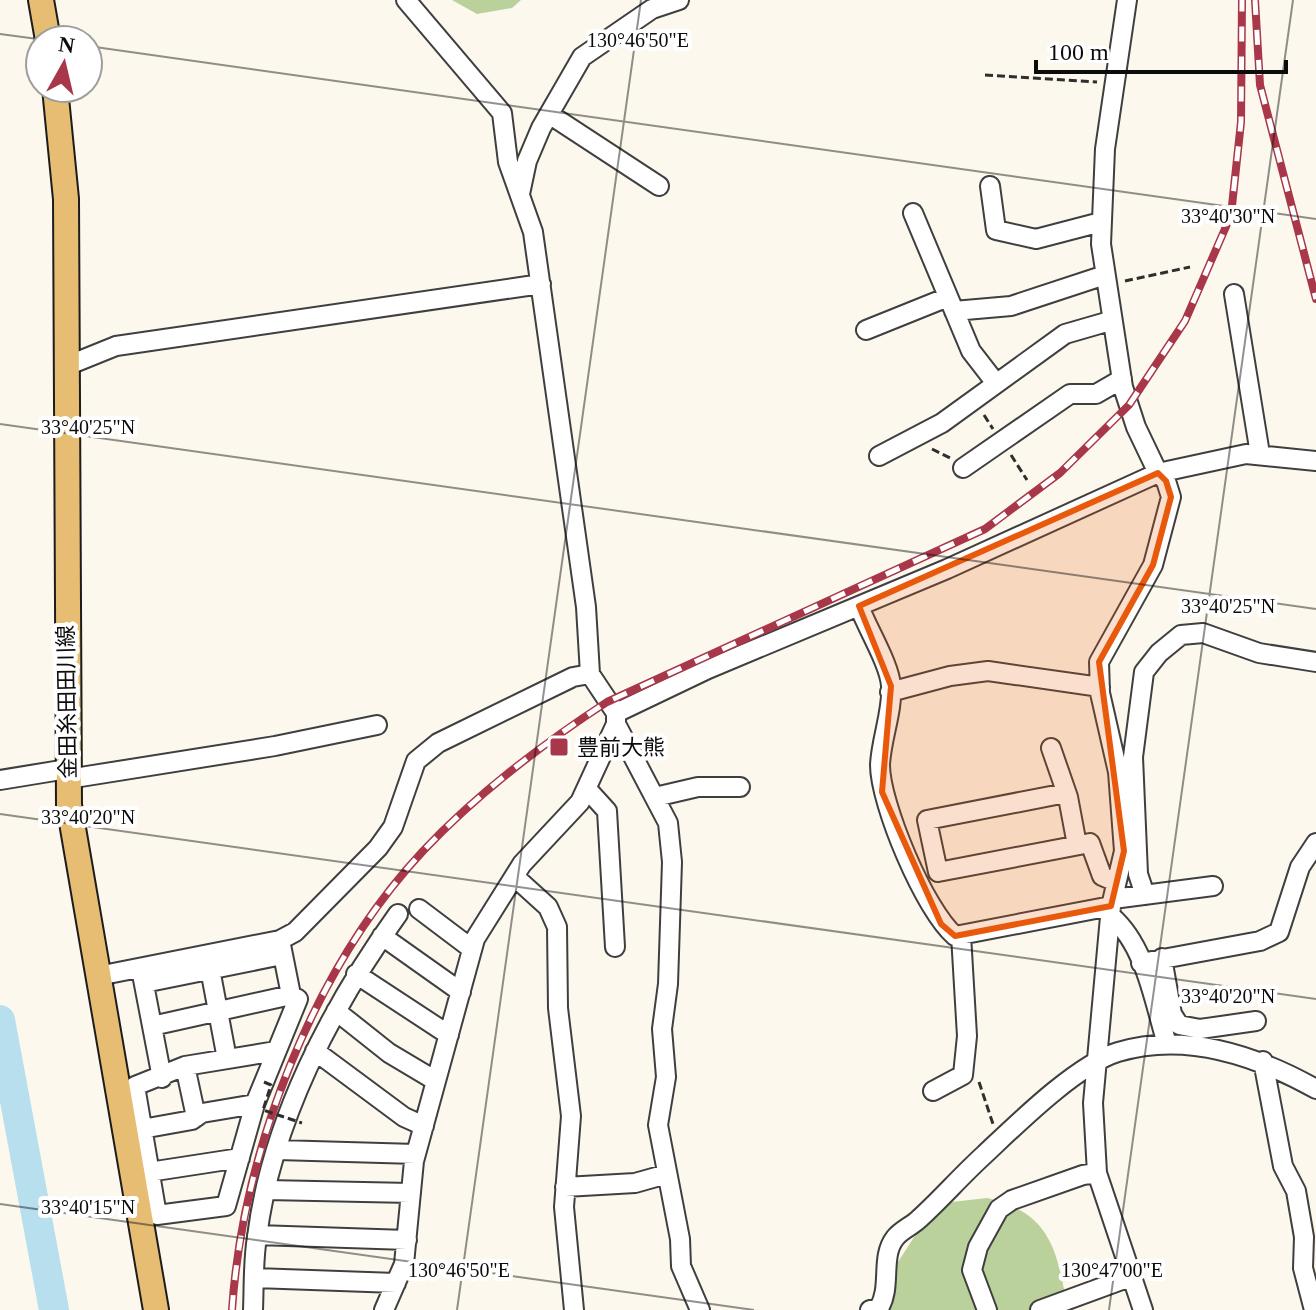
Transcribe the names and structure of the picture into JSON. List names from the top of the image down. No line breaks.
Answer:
{"streets":{"main road":["金田糸田田川線"]},"places":{"transit":["豊前大熊"]},"scale_bar":"100 m","north":"top","coordinates":["130°46'50\"E","33°40'30\"N","33°40'25\"N","33°40'20\"N","33°40'15\"N","130°47'00\"E"]}
